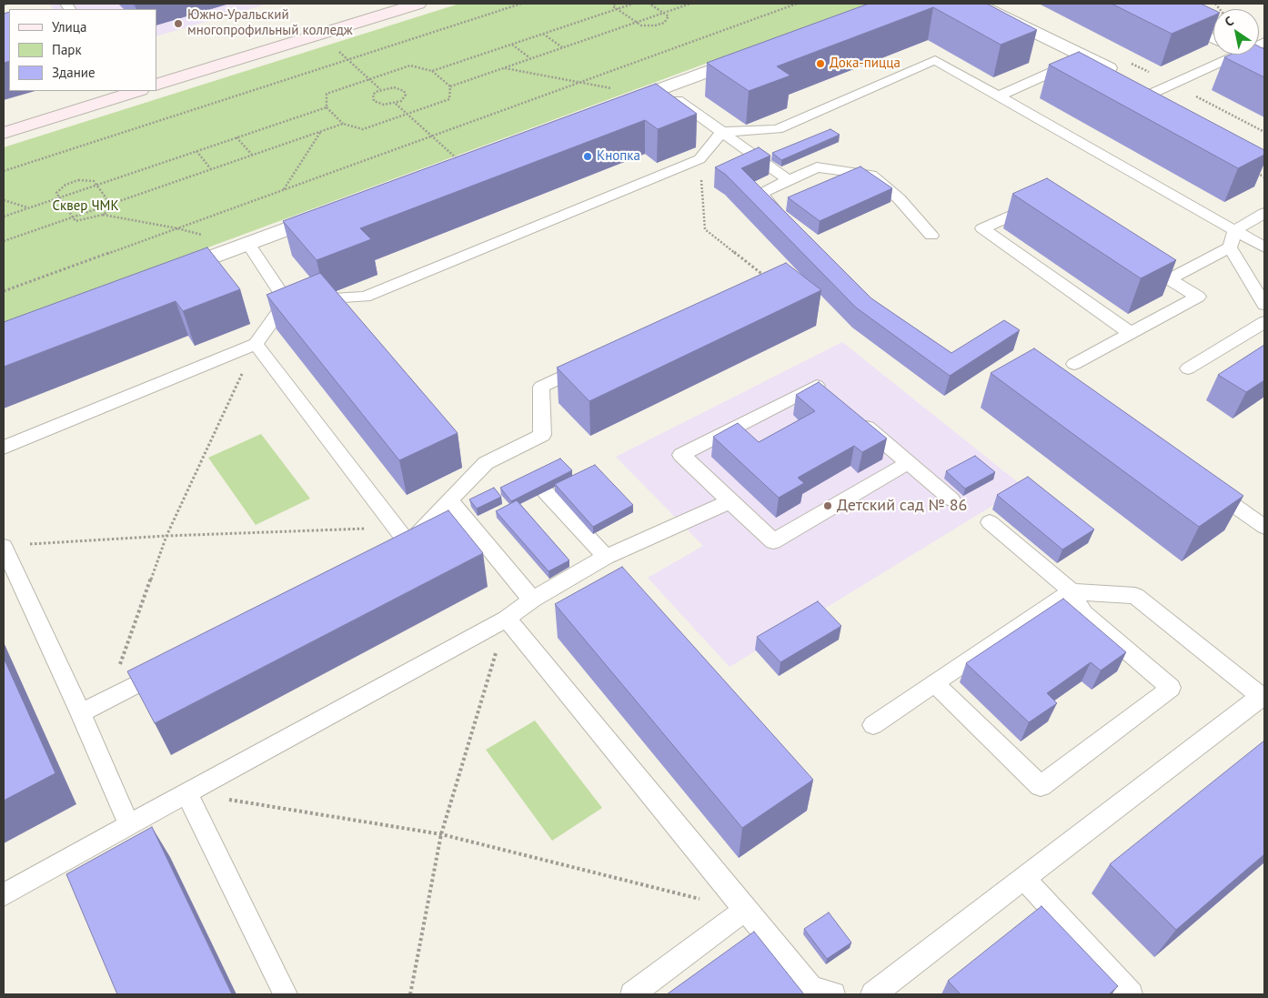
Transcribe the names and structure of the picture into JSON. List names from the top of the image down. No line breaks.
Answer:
{"parks":["Сквер ЧМК"],"places":["Южно-Уральский многопрофильный колледж","Дока-пицца","Кнопка","Детский сад № 86"],"legend":["Улица","Парк","Здание"],"north":"top left"}
